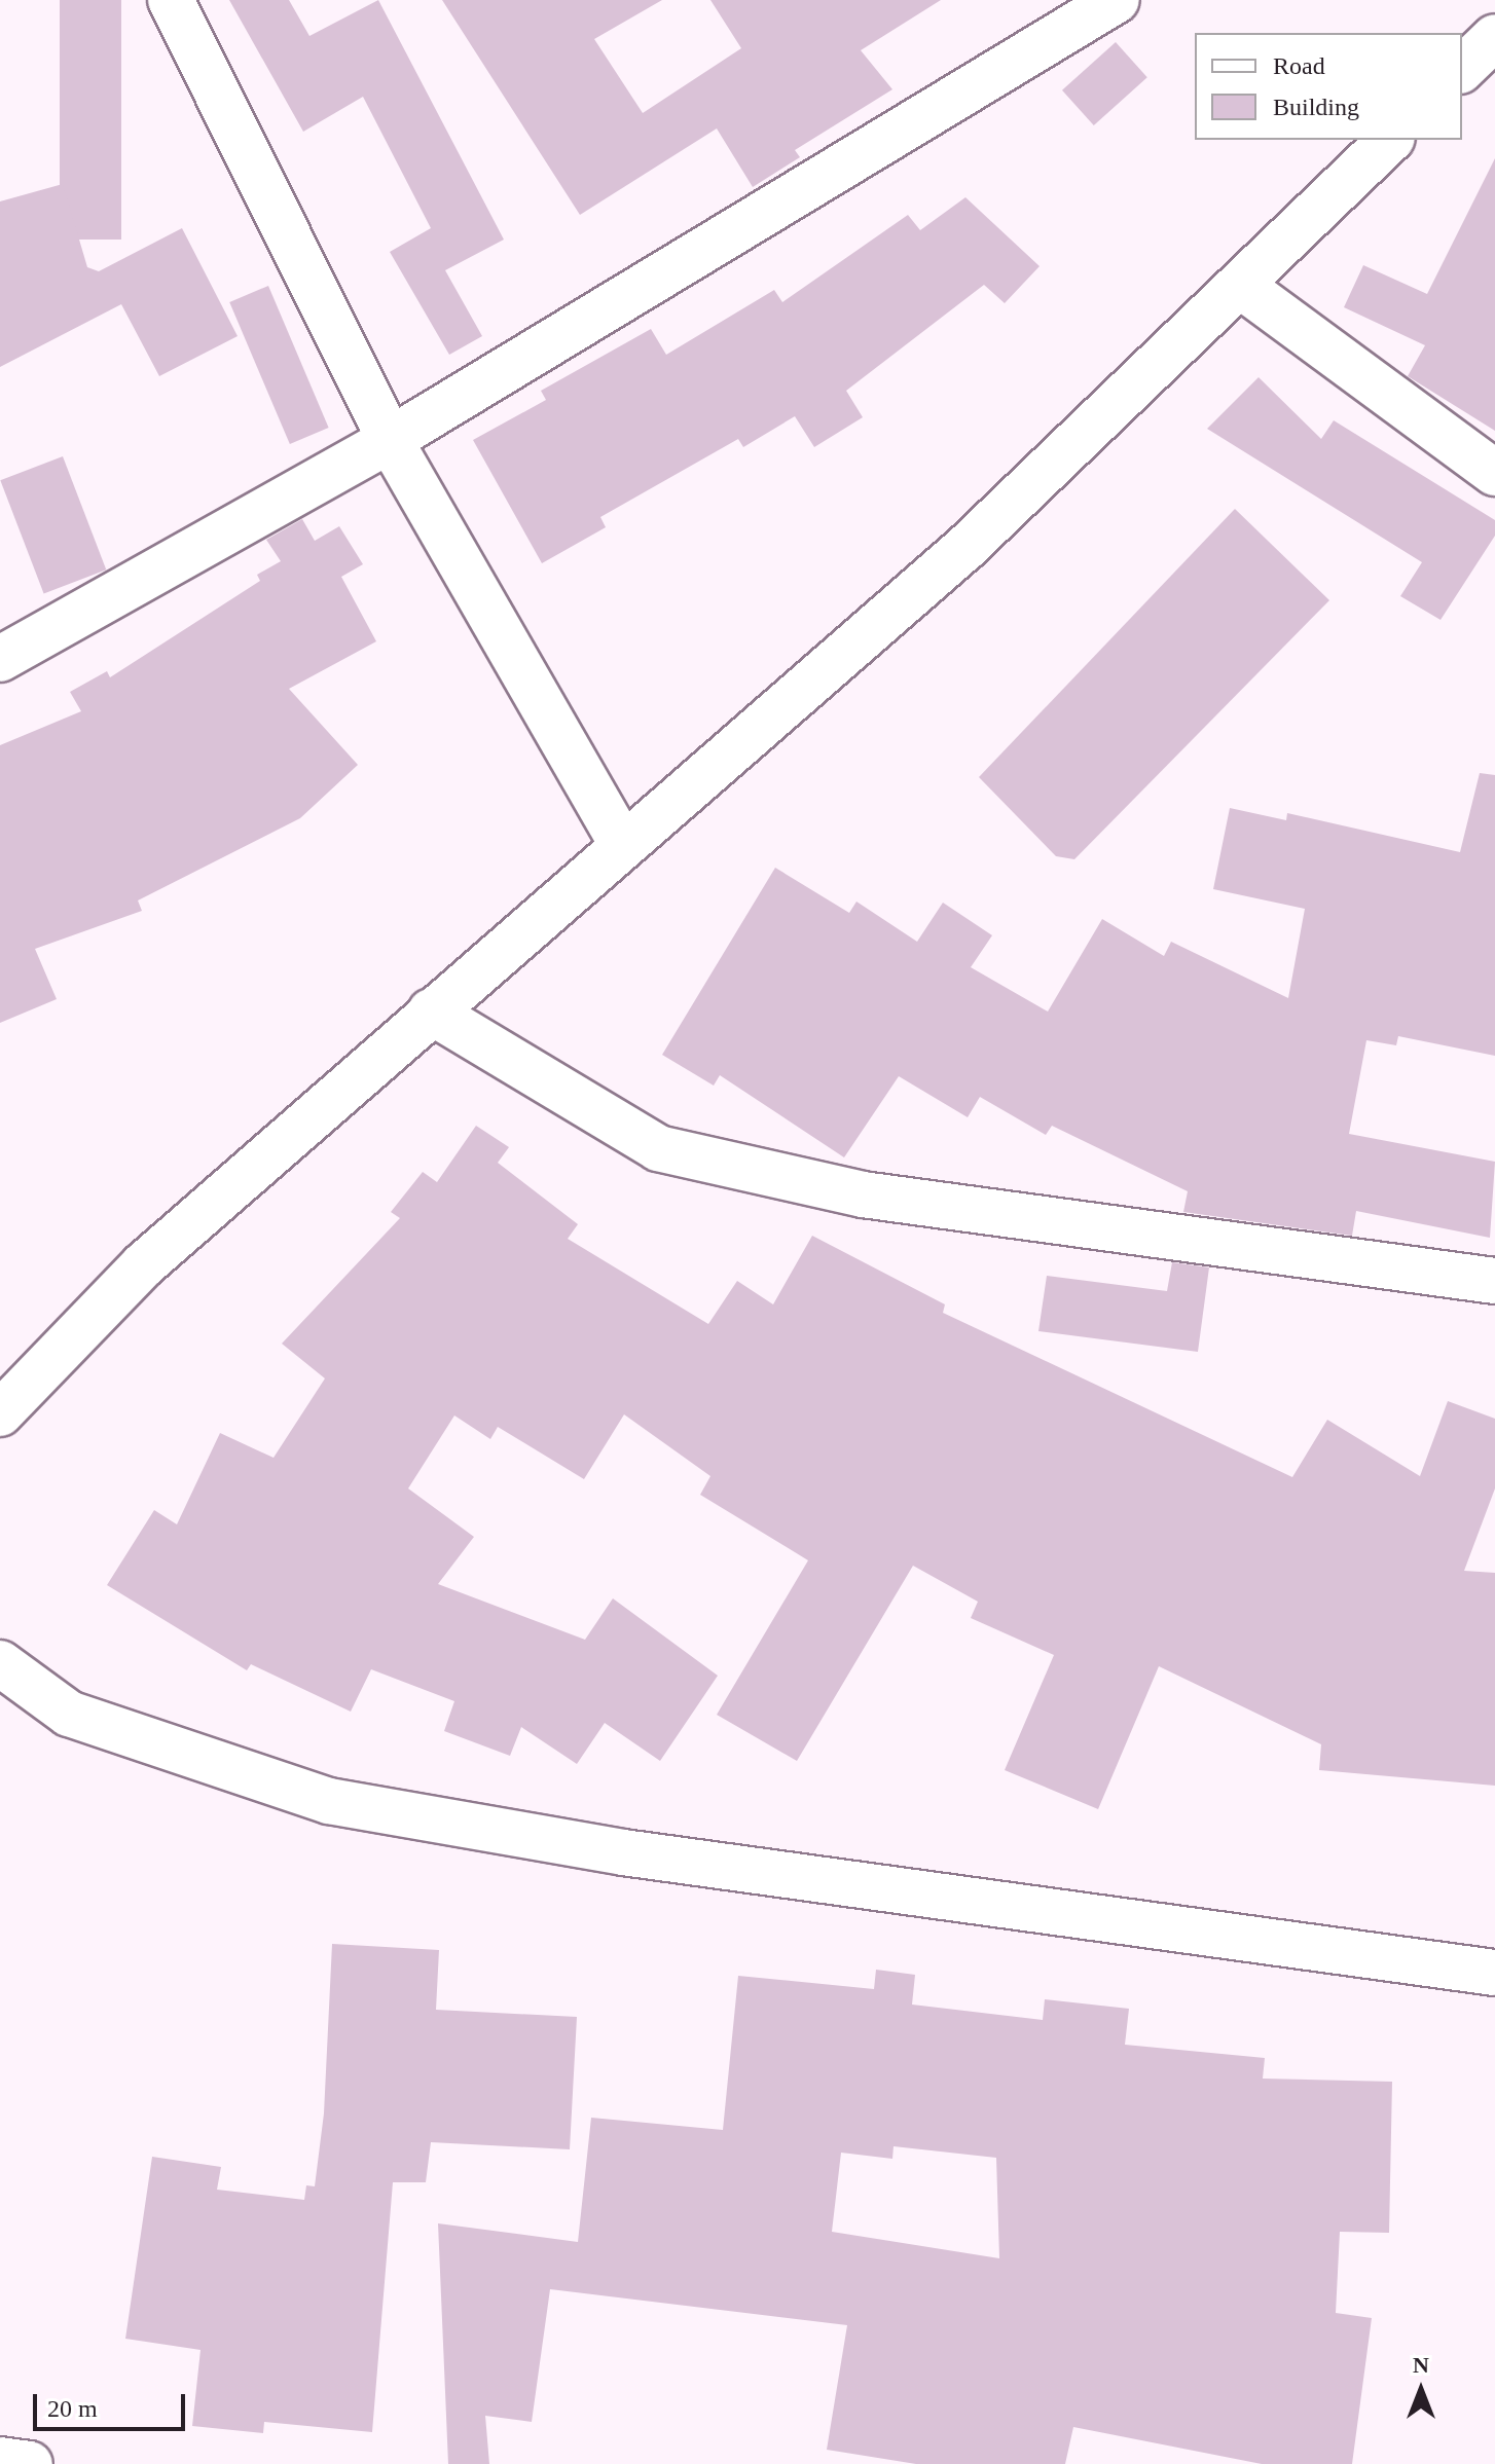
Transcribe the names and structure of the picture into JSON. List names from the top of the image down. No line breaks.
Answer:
{"legend":["Road","Building"],"scale_bar":"20 m","north":"top"}
